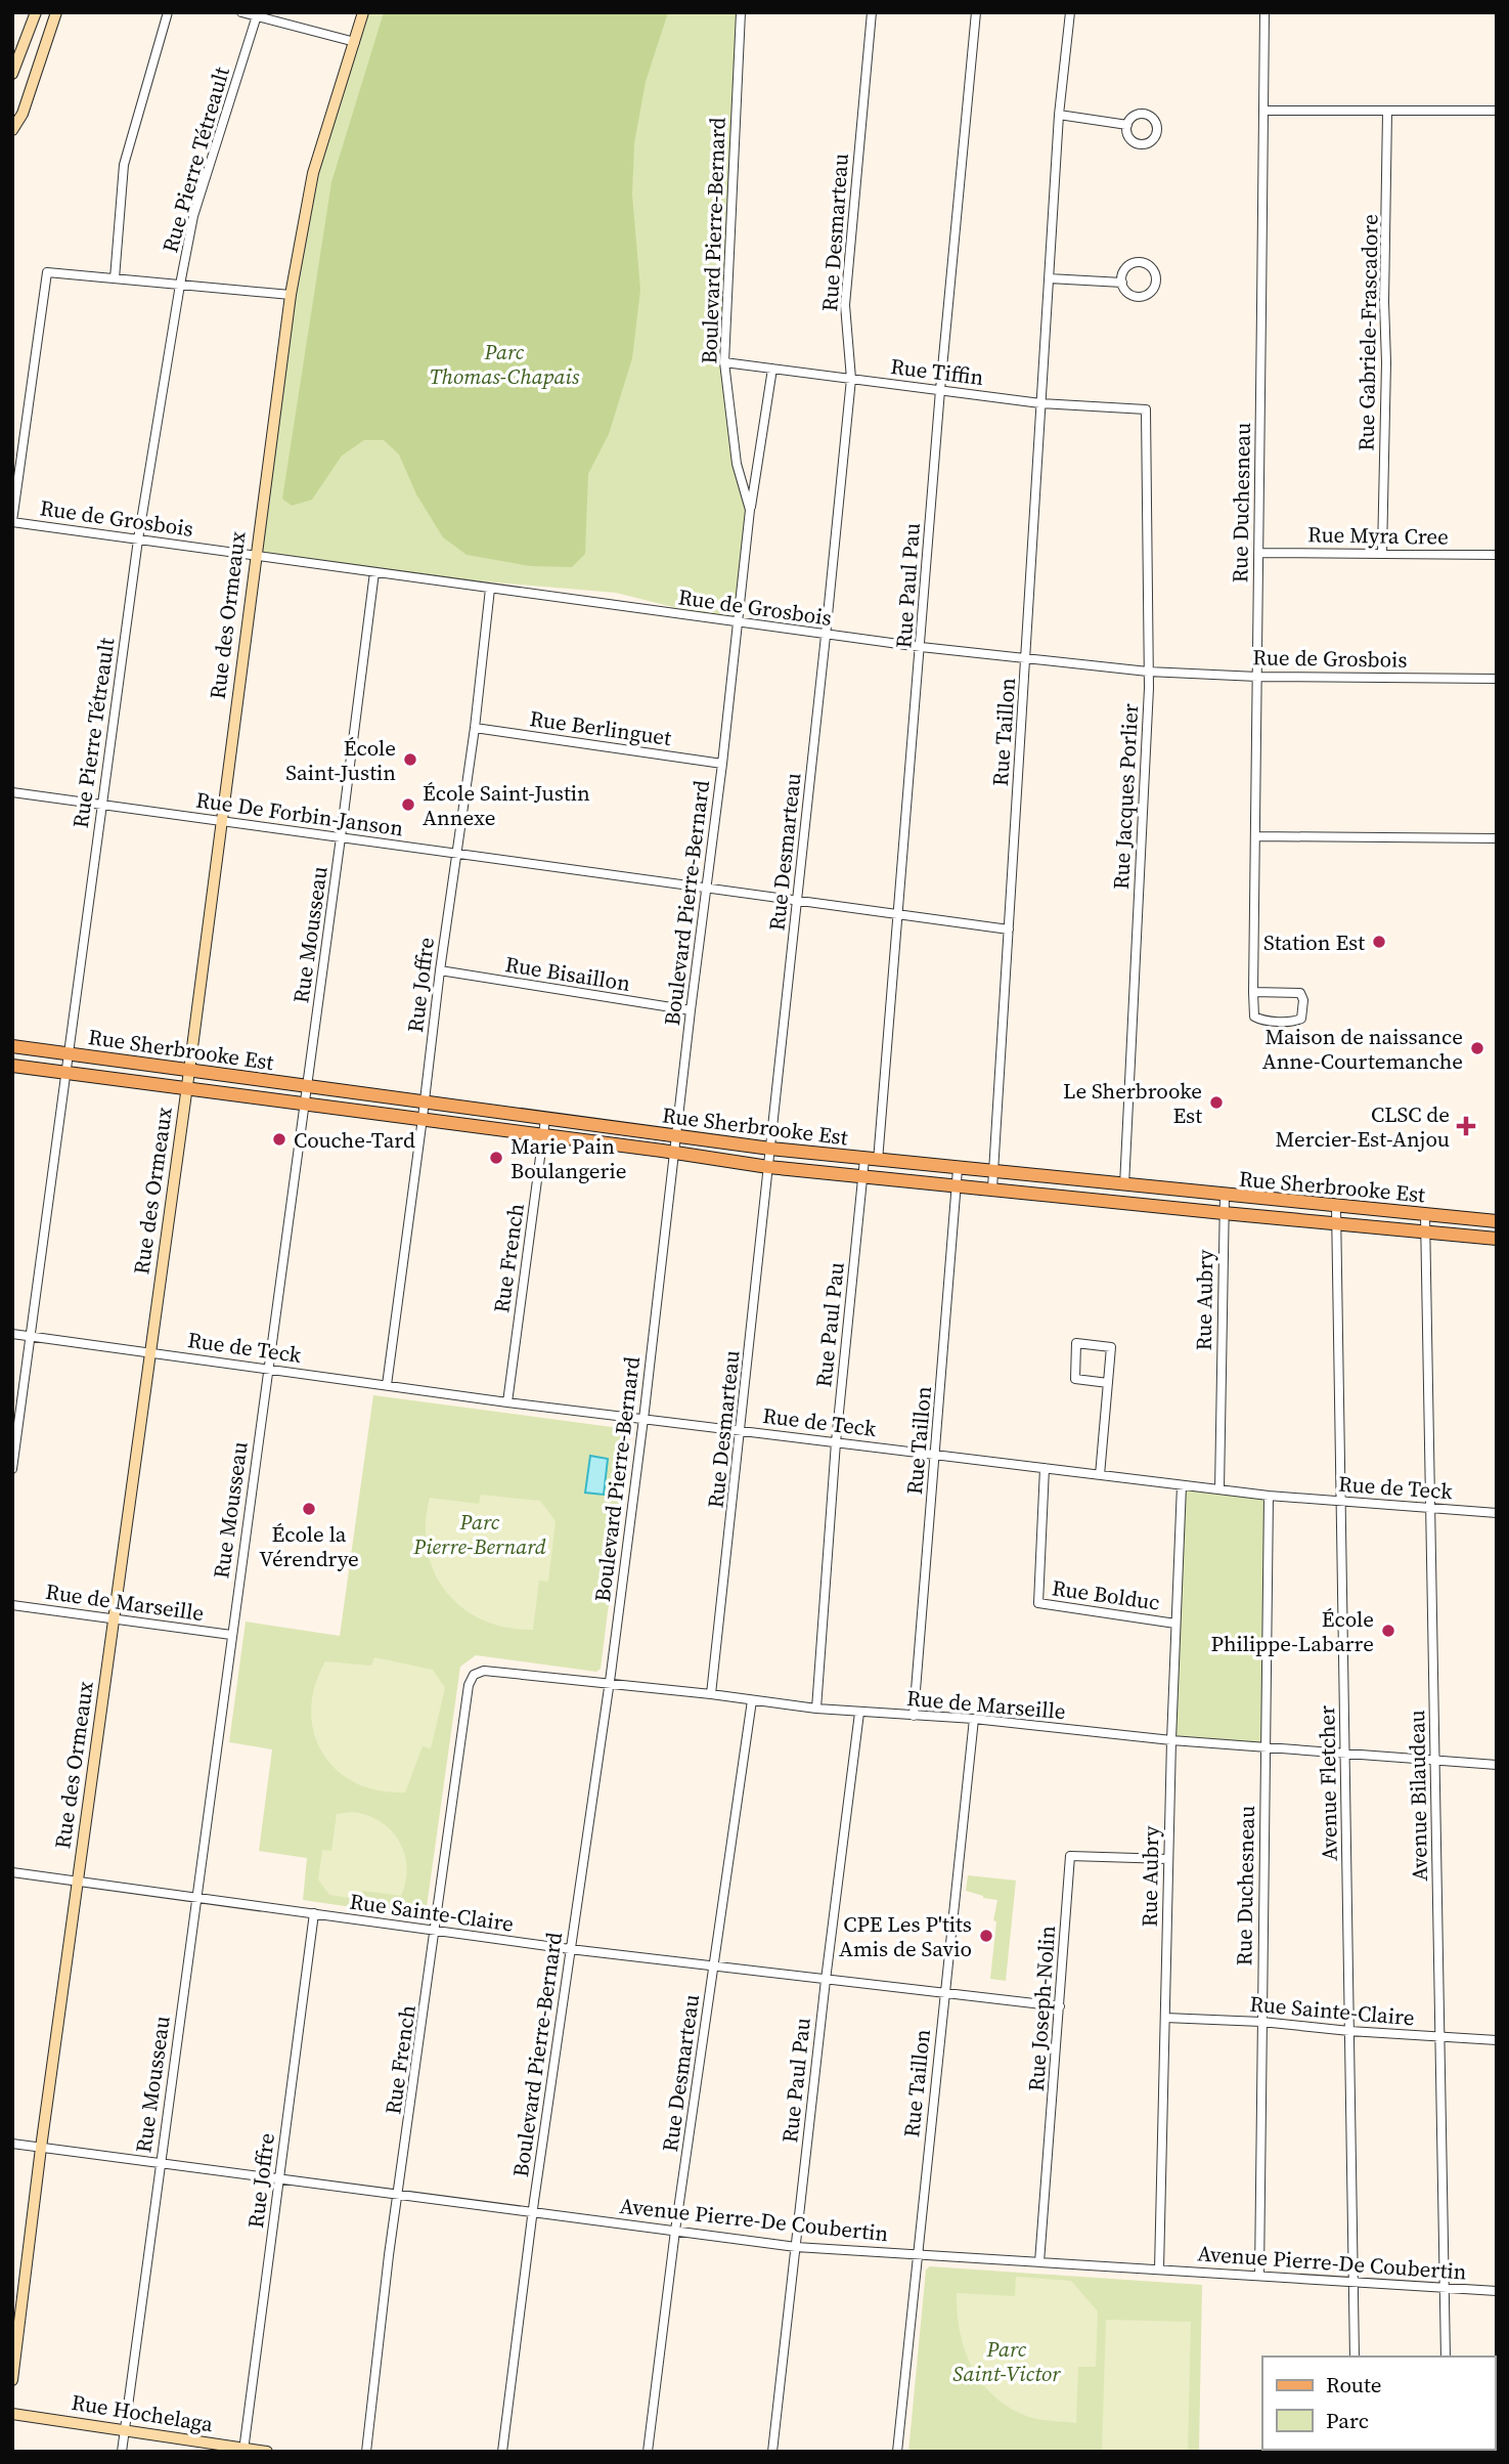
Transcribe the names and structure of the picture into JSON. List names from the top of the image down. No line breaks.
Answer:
{"streets":{"main road":["Rue Sherbrooke Est"],"street":["Rue Pierre Tétreault","Rue Desmarteau","Boulevard Pierre-Bernard","Rue Gabriele-Frascadore","Rue Tiffin","Rue Duchesneau","Rue de Grosbois","Rue Myra Cree","Rue Paul Pau","Rue des Ormeaux","Rue Berlinguet","Rue Taillon","Rue Jacques Porlier","Rue De Forbin-Janson","Rue Mousseau","Rue Bisaillon","Rue Joffre","Rue French","Rue Aubry","Rue de Teck","Rue Bolduc","Rue de Marseille","Avenue Fletcher","Avenue Bilaudeau","Rue Sainte-Claire","Rue Joseph-Nolin","Avenue Pierre-De Coubertin","Rue Hochelaga"]},"crossings":[["Rue Pierre Tétreault","Rue de Grosbois"],["Rue Pierre Tétreault","Rue De Forbin-Janson"],["Rue Pierre Tétreault","Rue Sherbrooke Est"],["Rue Pierre Tétreault","Rue de Teck"],["Rue Desmarteau","Rue Tiffin"],["Rue Desmarteau","Rue de Grosbois"],["Rue Desmarteau","Rue De Forbin-Janson"],["Rue Desmarteau","Rue Sherbrooke Est"],["Rue Desmarteau","Rue de Teck"],["Rue Desmarteau","Rue de Marseille"],["Rue Desmarteau","Rue Sainte-Claire"],["Rue Desmarteau","Avenue Pierre-De Coubertin"],["Boulevard Pierre-Bernard","Rue Tiffin"],["Boulevard Pierre-Bernard","Rue de Grosbois"],["Boulevard Pierre-Bernard","Rue Berlinguet"],["Boulevard Pierre-Bernard","Rue De Forbin-Janson"],["Boulevard Pierre-Bernard","Rue Bisaillon"],["Boulevard Pierre-Bernard","Rue Sherbrooke Est"],["Boulevard Pierre-Bernard","Rue de Teck"],["Boulevard Pierre-Bernard","Rue de Marseille"],["Boulevard Pierre-Bernard","Rue Sainte-Claire"],["Boulevard Pierre-Bernard","Avenue Pierre-De Coubertin"],["Rue Gabriele-Frascadore","Rue Myra Cree"],["Rue Tiffin","Rue Paul Pau"],["Rue Tiffin","Rue Taillon"],["Rue Tiffin","Rue Jacques Porlier"],["Rue Duchesneau","Rue de Grosbois"],["Rue Duchesneau","Rue Myra Cree"],["Rue Duchesneau","Rue de Teck"],["Rue Duchesneau","Rue de Marseille"],["Rue Duchesneau","Rue Sainte-Claire"],["Rue Duchesneau","Avenue Pierre-De Coubertin"],["Rue de Grosbois","Rue Paul Pau"],["Rue de Grosbois","Rue des Ormeaux"],["Rue de Grosbois","Rue Taillon"],["Rue de Grosbois","Rue Jacques Porlier"],["Rue de Grosbois","Rue Mousseau"],["Rue de Grosbois","Rue Joffre"],["Rue Paul Pau","Rue De Forbin-Janson"],["Rue Paul Pau","Rue Sherbrooke Est"],["Rue Paul Pau","Rue de Teck"],["Rue Paul Pau","Rue de Marseille"],["Rue Paul Pau","Rue Sainte-Claire"],["Rue Paul Pau","Avenue Pierre-De Coubertin"],["Rue des Ormeaux","Rue De Forbin-Janson"],["Rue des Ormeaux","Rue Sherbrooke Est"],["Rue des Ormeaux","Rue de Teck"],["Rue des Ormeaux","Rue de Marseille"],["Rue des Ormeaux","Rue Sainte-Claire"],["Rue des Ormeaux","Avenue Pierre-De Coubertin"],["Rue Berlinguet","Rue Joffre"],["Rue Taillon","Rue De Forbin-Janson"],["Rue Taillon","Rue Sherbrooke Est"],["Rue Taillon","Rue de Teck"],["Rue Taillon","Rue de Marseille"],["Rue Taillon","Rue Sainte-Claire"],["Rue Taillon","Avenue Pierre-De Coubertin"],["Rue Jacques Porlier","Rue Sherbrooke Est"],["Rue De Forbin-Janson","Rue Mousseau"],["Rue De Forbin-Janson","Rue Joffre"],["Rue Mousseau","Rue Sherbrooke Est"],["Rue Mousseau","Rue de Teck"],["Rue Mousseau","Rue de Marseille"],["Rue Mousseau","Rue Sainte-Claire"],["Rue Mousseau","Avenue Pierre-De Coubertin"],["Rue Mousseau","Rue Hochelaga"],["Rue Bisaillon","Rue Joffre"],["Rue Joffre","Rue Sherbrooke Est"],["Rue Joffre","Rue de Teck"],["Rue Joffre","Rue Sainte-Claire"],["Rue Joffre","Avenue Pierre-De Coubertin"],["Rue Joffre","Rue Hochelaga"],["Rue Sherbrooke Est","Rue French"],["Rue Sherbrooke Est","Rue Aubry"],["Rue Sherbrooke Est","Avenue Fletcher"],["Rue Sherbrooke Est","Avenue Bilaudeau"],["Rue French","Rue de Teck"],["Rue French","Rue de Marseille"],["Rue French","Rue Sainte-Claire"],["Rue French","Avenue Pierre-De Coubertin"],["Rue Aubry","Rue de Teck"],["Rue Aubry","Rue Bolduc"],["Rue Aubry","Rue de Marseille"],["Rue Aubry","Rue Sainte-Claire"],["Rue Aubry","Rue Joseph-Nolin"],["Rue Aubry","Avenue Pierre-De Coubertin"],["Rue de Teck","Rue Bolduc"],["Rue de Teck","Avenue Fletcher"],["Rue de Teck","Avenue Bilaudeau"],["Rue de Marseille","Avenue Fletcher"],["Rue de Marseille","Avenue Bilaudeau"],["Avenue Fletcher","Rue Sainte-Claire"],["Avenue Fletcher","Avenue Pierre-De Coubertin"],["Avenue Bilaudeau","Rue Sainte-Claire"],["Avenue Bilaudeau","Avenue Pierre-De Coubertin"],["Rue Sainte-Claire","Rue Joseph-Nolin"],["Rue Joseph-Nolin","Avenue Pierre-De Coubertin"]],"parks":["Parc Thomas-Chapais","Parc Pierre-Bernard","Parc Saint-Victor"],"places":{"other":["École Saint-Justin","École Saint-Justin Annexe","Station Est","Maison de naissance Anne-Courtemanche","Le Sherbrooke Est","Couche-Tard","Marie Pain Boulangerie","École la Vérendrye","École Philippe-Labarre","CPE Les P'tits Amis de Savio"],"health":["CLSC de Mercier-Est-Anjou"]},"legend":["Route","Parc"]}
